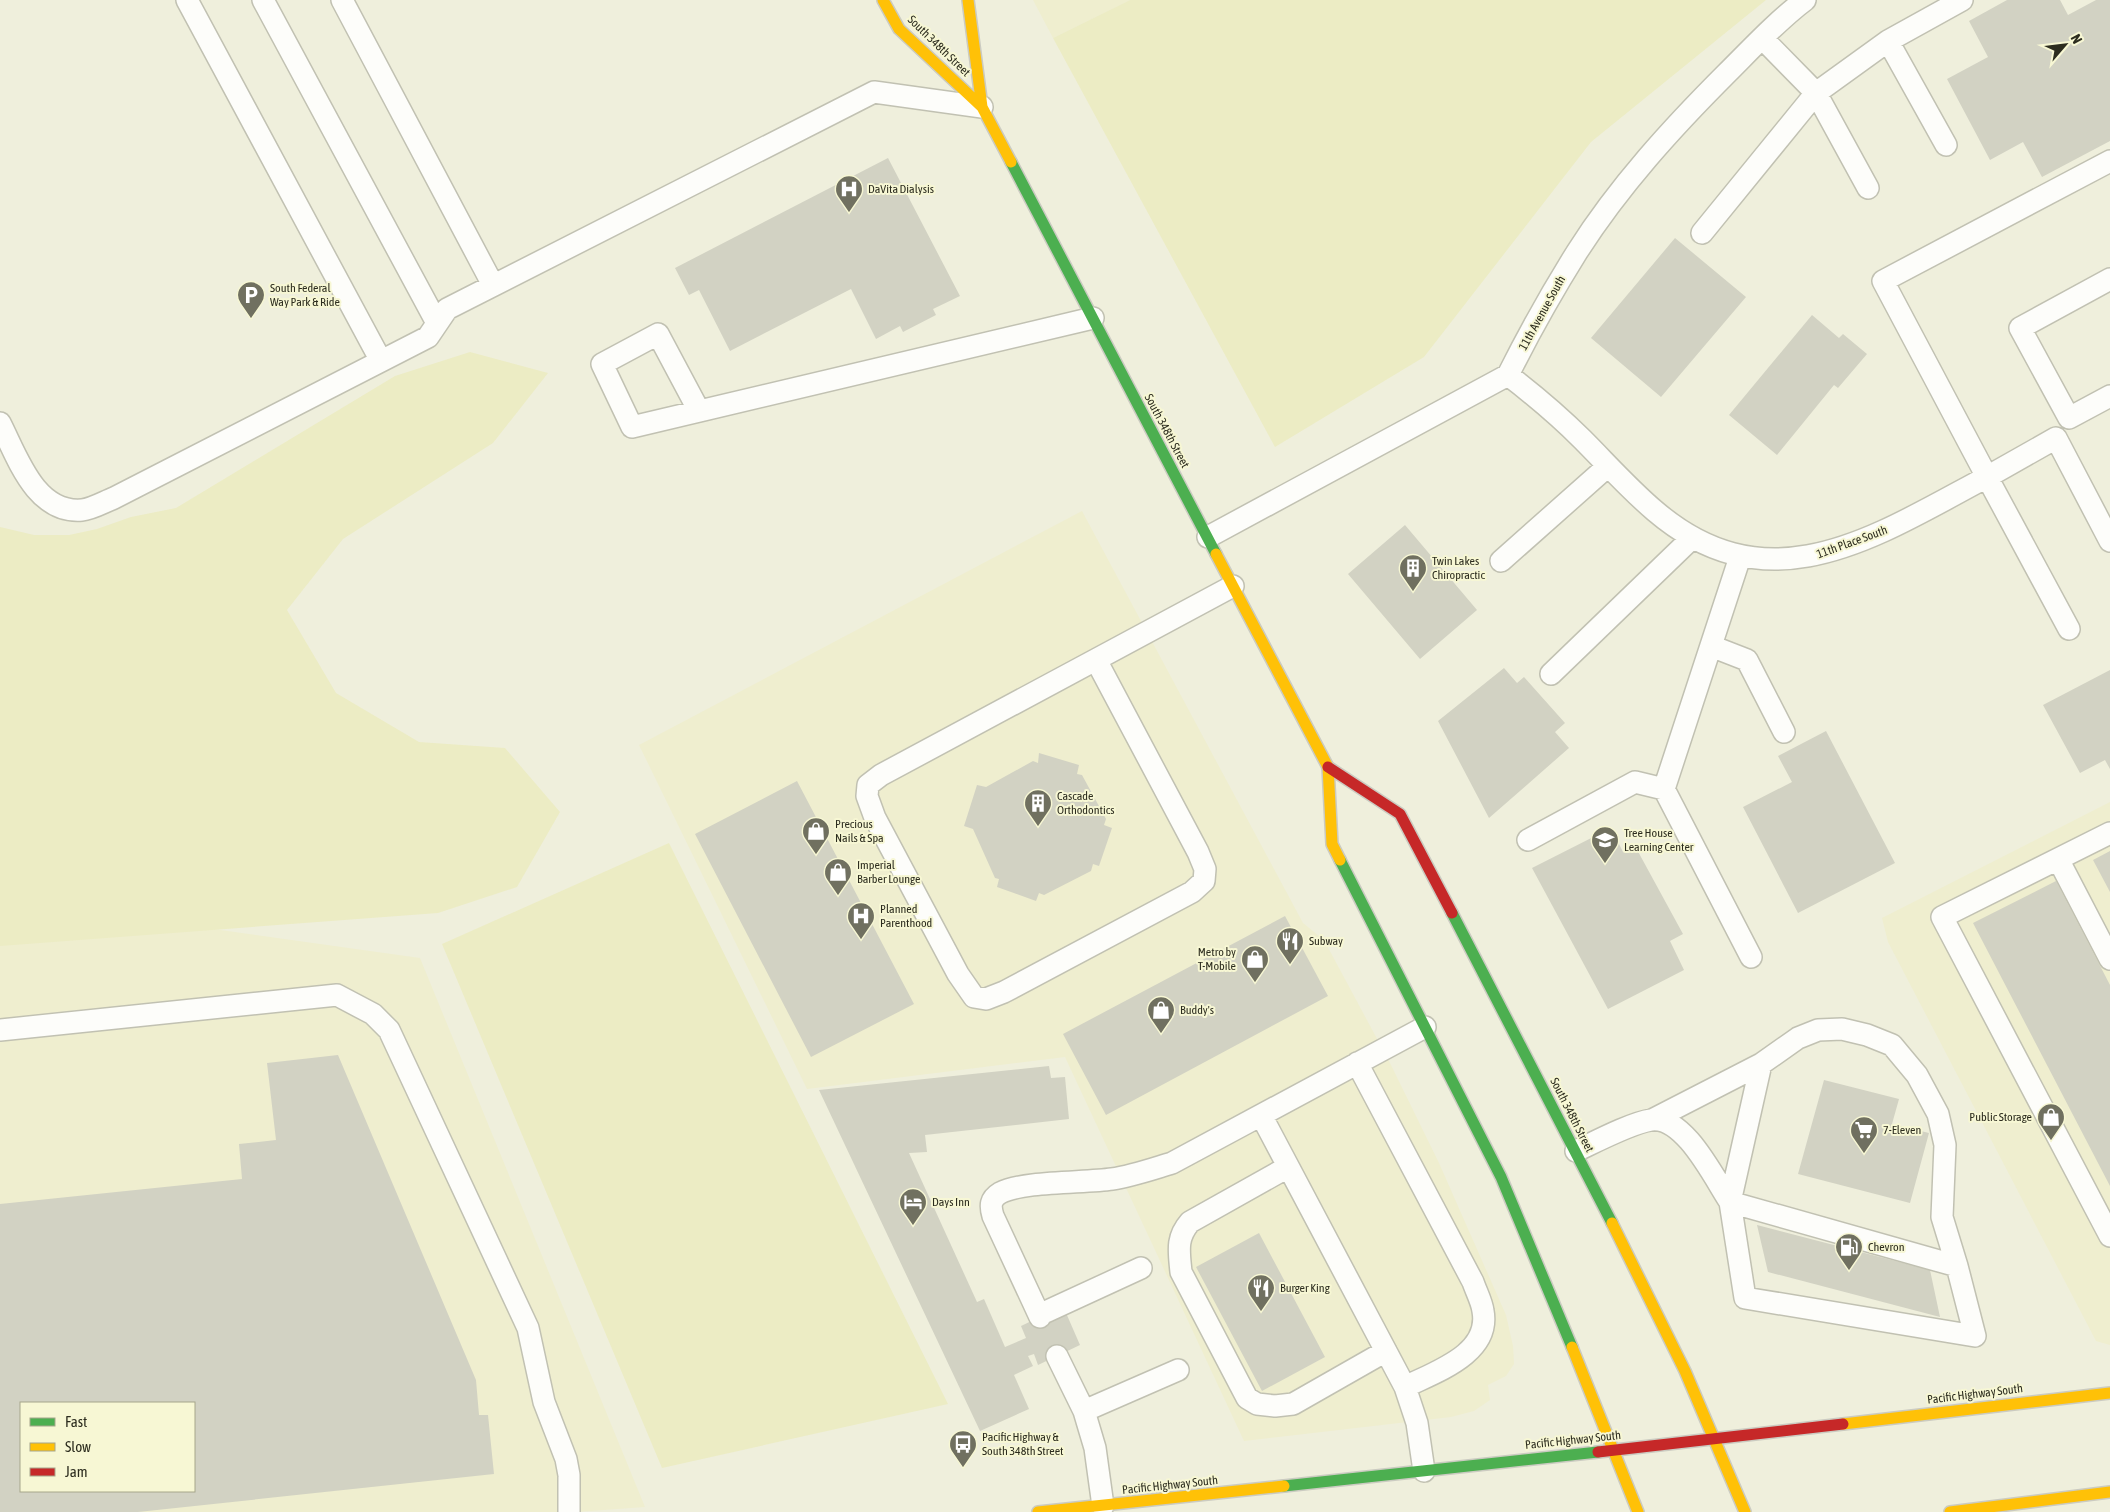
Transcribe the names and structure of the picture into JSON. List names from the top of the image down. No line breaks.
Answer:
{"streets":{"main road":["South 348th Street","Pacific Highway South"],"lane":["11th Avenue South","11th Place South"]},"crossings":[["South 348th Street","Pacific Highway South"],["11th Avenue South","11th Place South"]],"places":{"hospital":["DaVita Dialysis","Planned Parenthood"],"parking":["South Federal Way Park & Ride"],"building":["Twin Lakes Chiropractic","Cascade Orthodontics"],"shop":["Precious Nails & Spa","Imperial Barber Lounge","Metro by T-Mobile","Buddy's","Public Storage"],"school or university":["Tree House Learning Center"],"restaurant":["Subway","Burger King"],"supermarket":["7-Eleven"],"hotel":["Days Inn"],"fuel station":["Chevron"],"bus stop":["Pacific Highway & South 348th Street"]},"legend":["Fast","Slow","Jam"],"north":"top right"}
